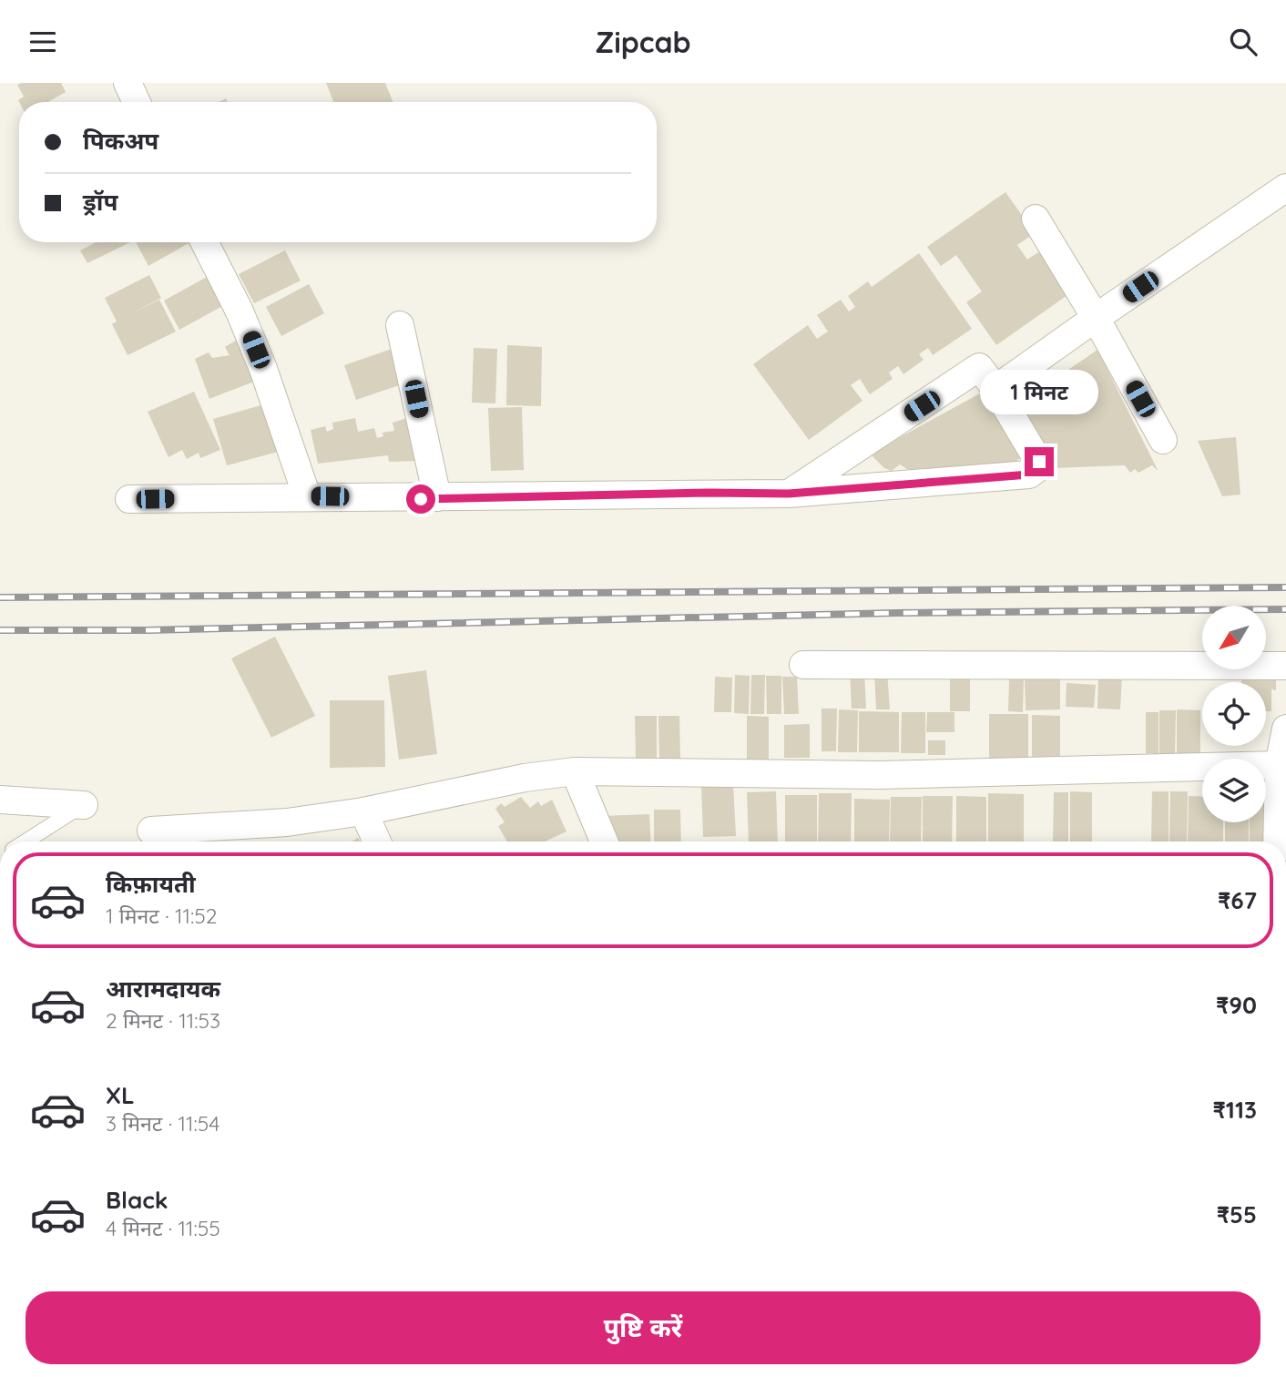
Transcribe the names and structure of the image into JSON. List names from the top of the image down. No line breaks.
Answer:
{"north":"bottom left","page":{"header":"Zipcab","banner":["पिकअप","ड्रॉप"],"bubble":"1 मिनट","list":[{"name":"किफ़ायती","note":"1 मिनट · 11:52","value":"₹67"},{"name":"आरामदायक","note":"2 मिनट · 11:53","value":"₹90"},{"name":"XL","note":"3 मिनट · 11:54","value":"₹113"},{"name":"Black","note":"4 मिनट · 11:55","value":"₹55"}],"buttons":"पुष्टि करें"}}
